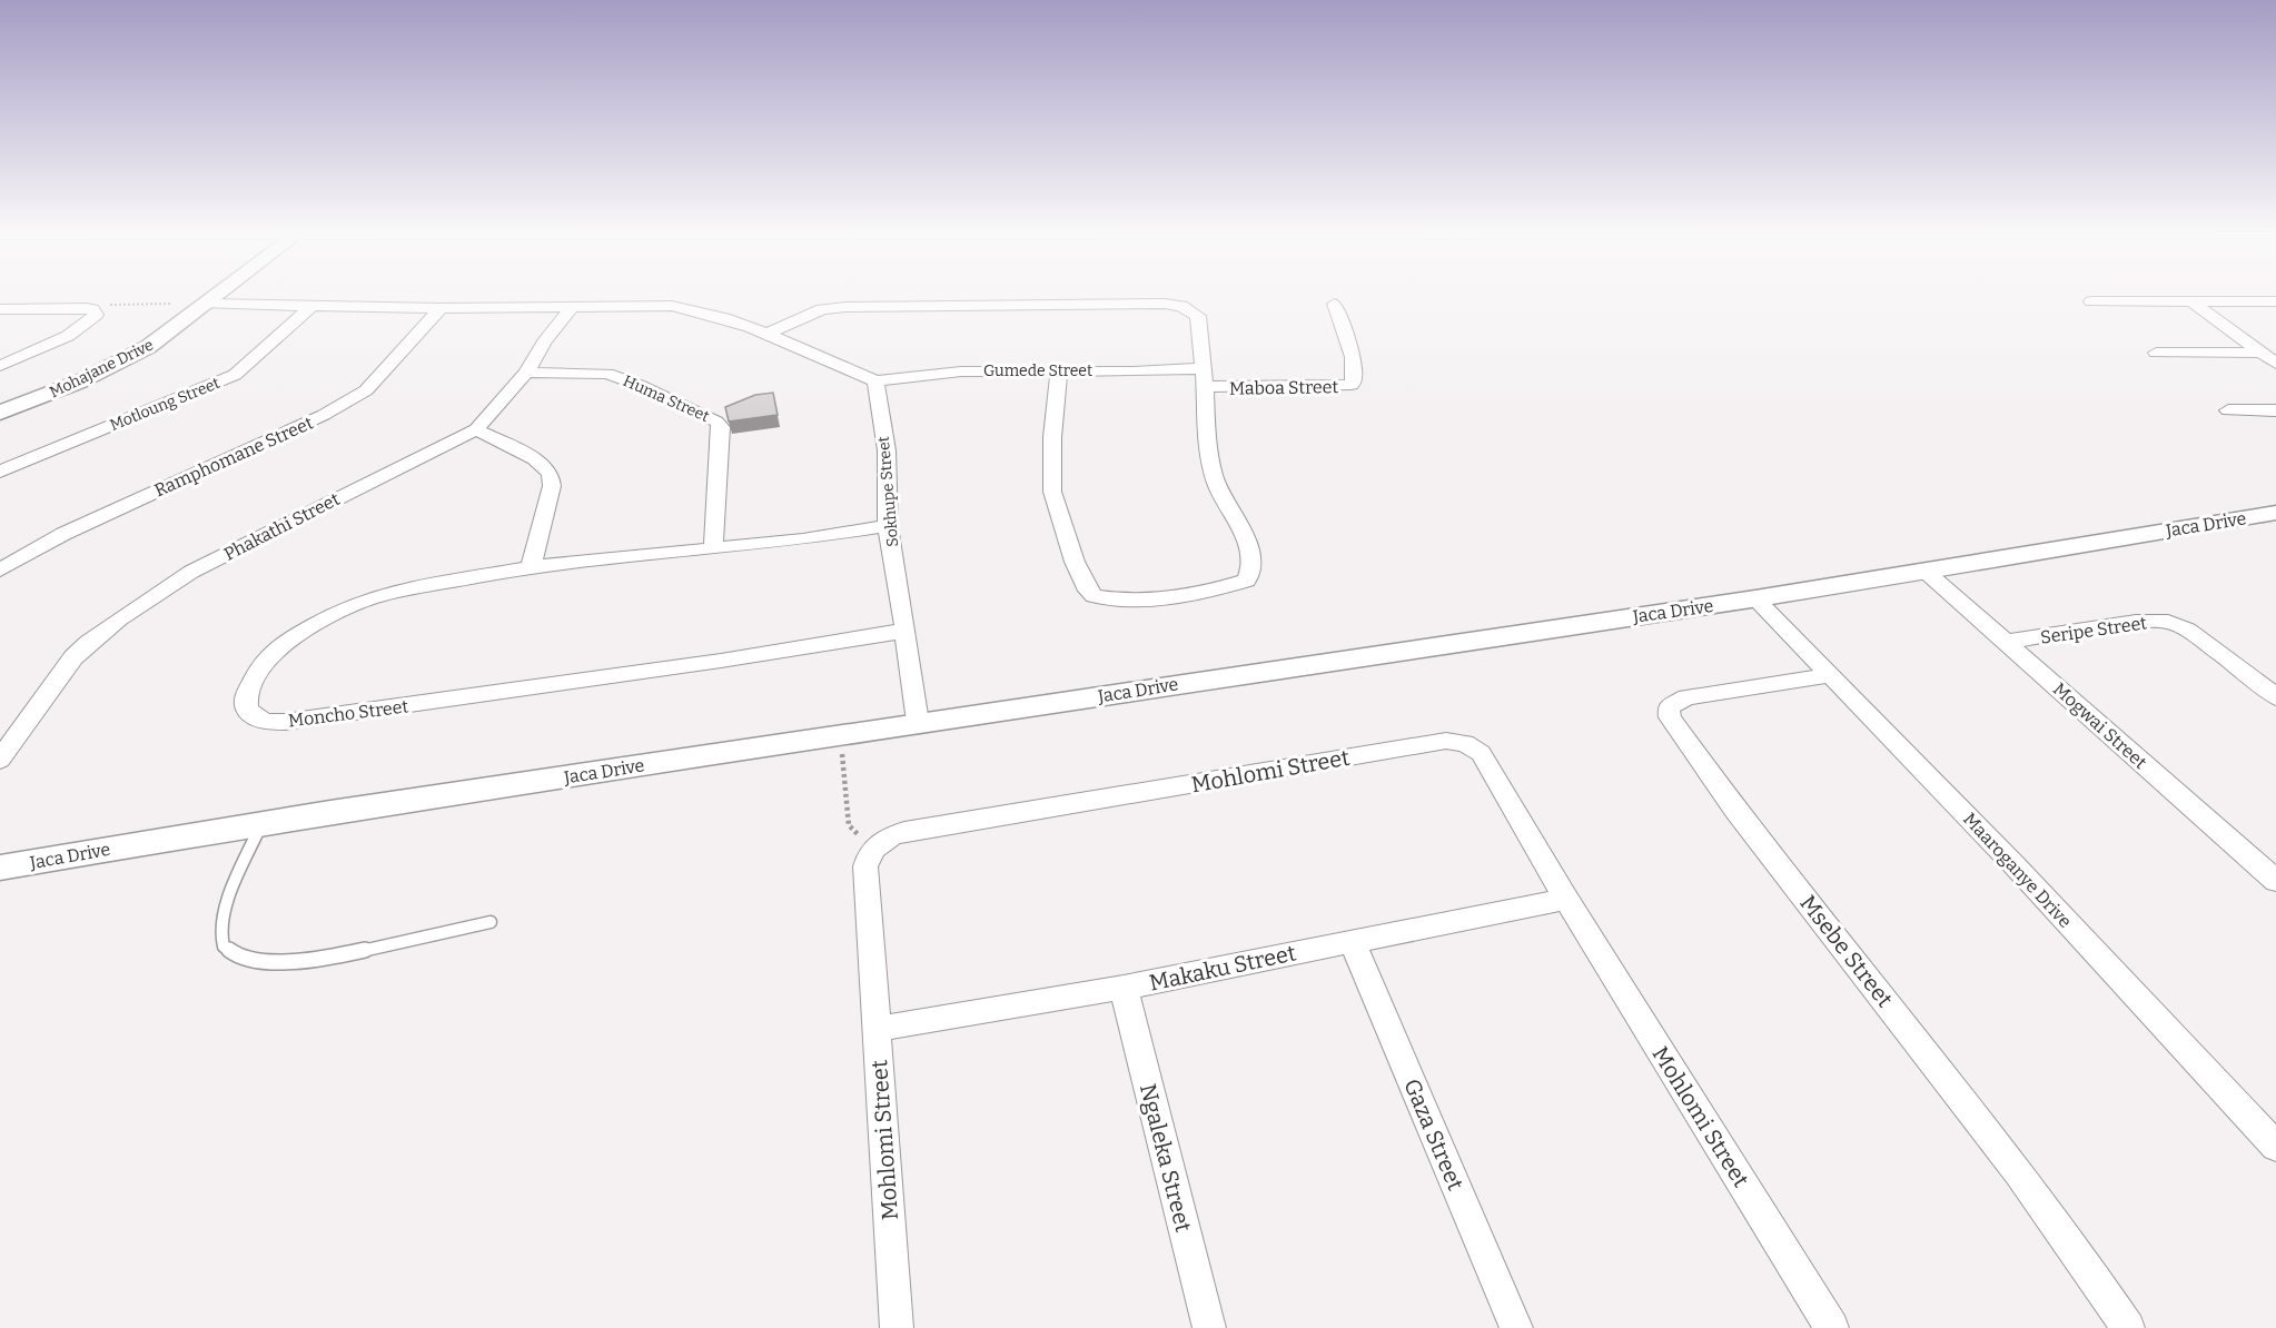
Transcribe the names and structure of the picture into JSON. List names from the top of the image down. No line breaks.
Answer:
{"streets":{"street":["Mohajane Drive","Gumede Street","Maboa Street","Huma Street","Motloung Street","Ramphomane Street","Sokhupe Street","Jaca Drive","Phakathi Street","Seripe Street","Moncho Street","Mogwai Street","Mohlomi Street","Maaroganye Drive","Msebe Street","Makaku Street","Gaza Street","Ngaleka Street"]},"crossings":[["Gumede Street","Maboa Street"],["Gumede Street","Sokhupe Street"],["Huma Street","Phakathi Street"],["Huma Street","Moncho Street"],["Sokhupe Street","Jaca Drive"],["Sokhupe Street","Moncho Street"],["Jaca Drive","Mogwai Street"],["Jaca Drive","Maaroganye Drive"],["Seripe Street","Mogwai Street"],["Mohlomi Street","Makaku Street"],["Maaroganye Drive","Msebe Street"],["Makaku Street","Gaza Street"],["Makaku Street","Ngaleka Street"]]}
